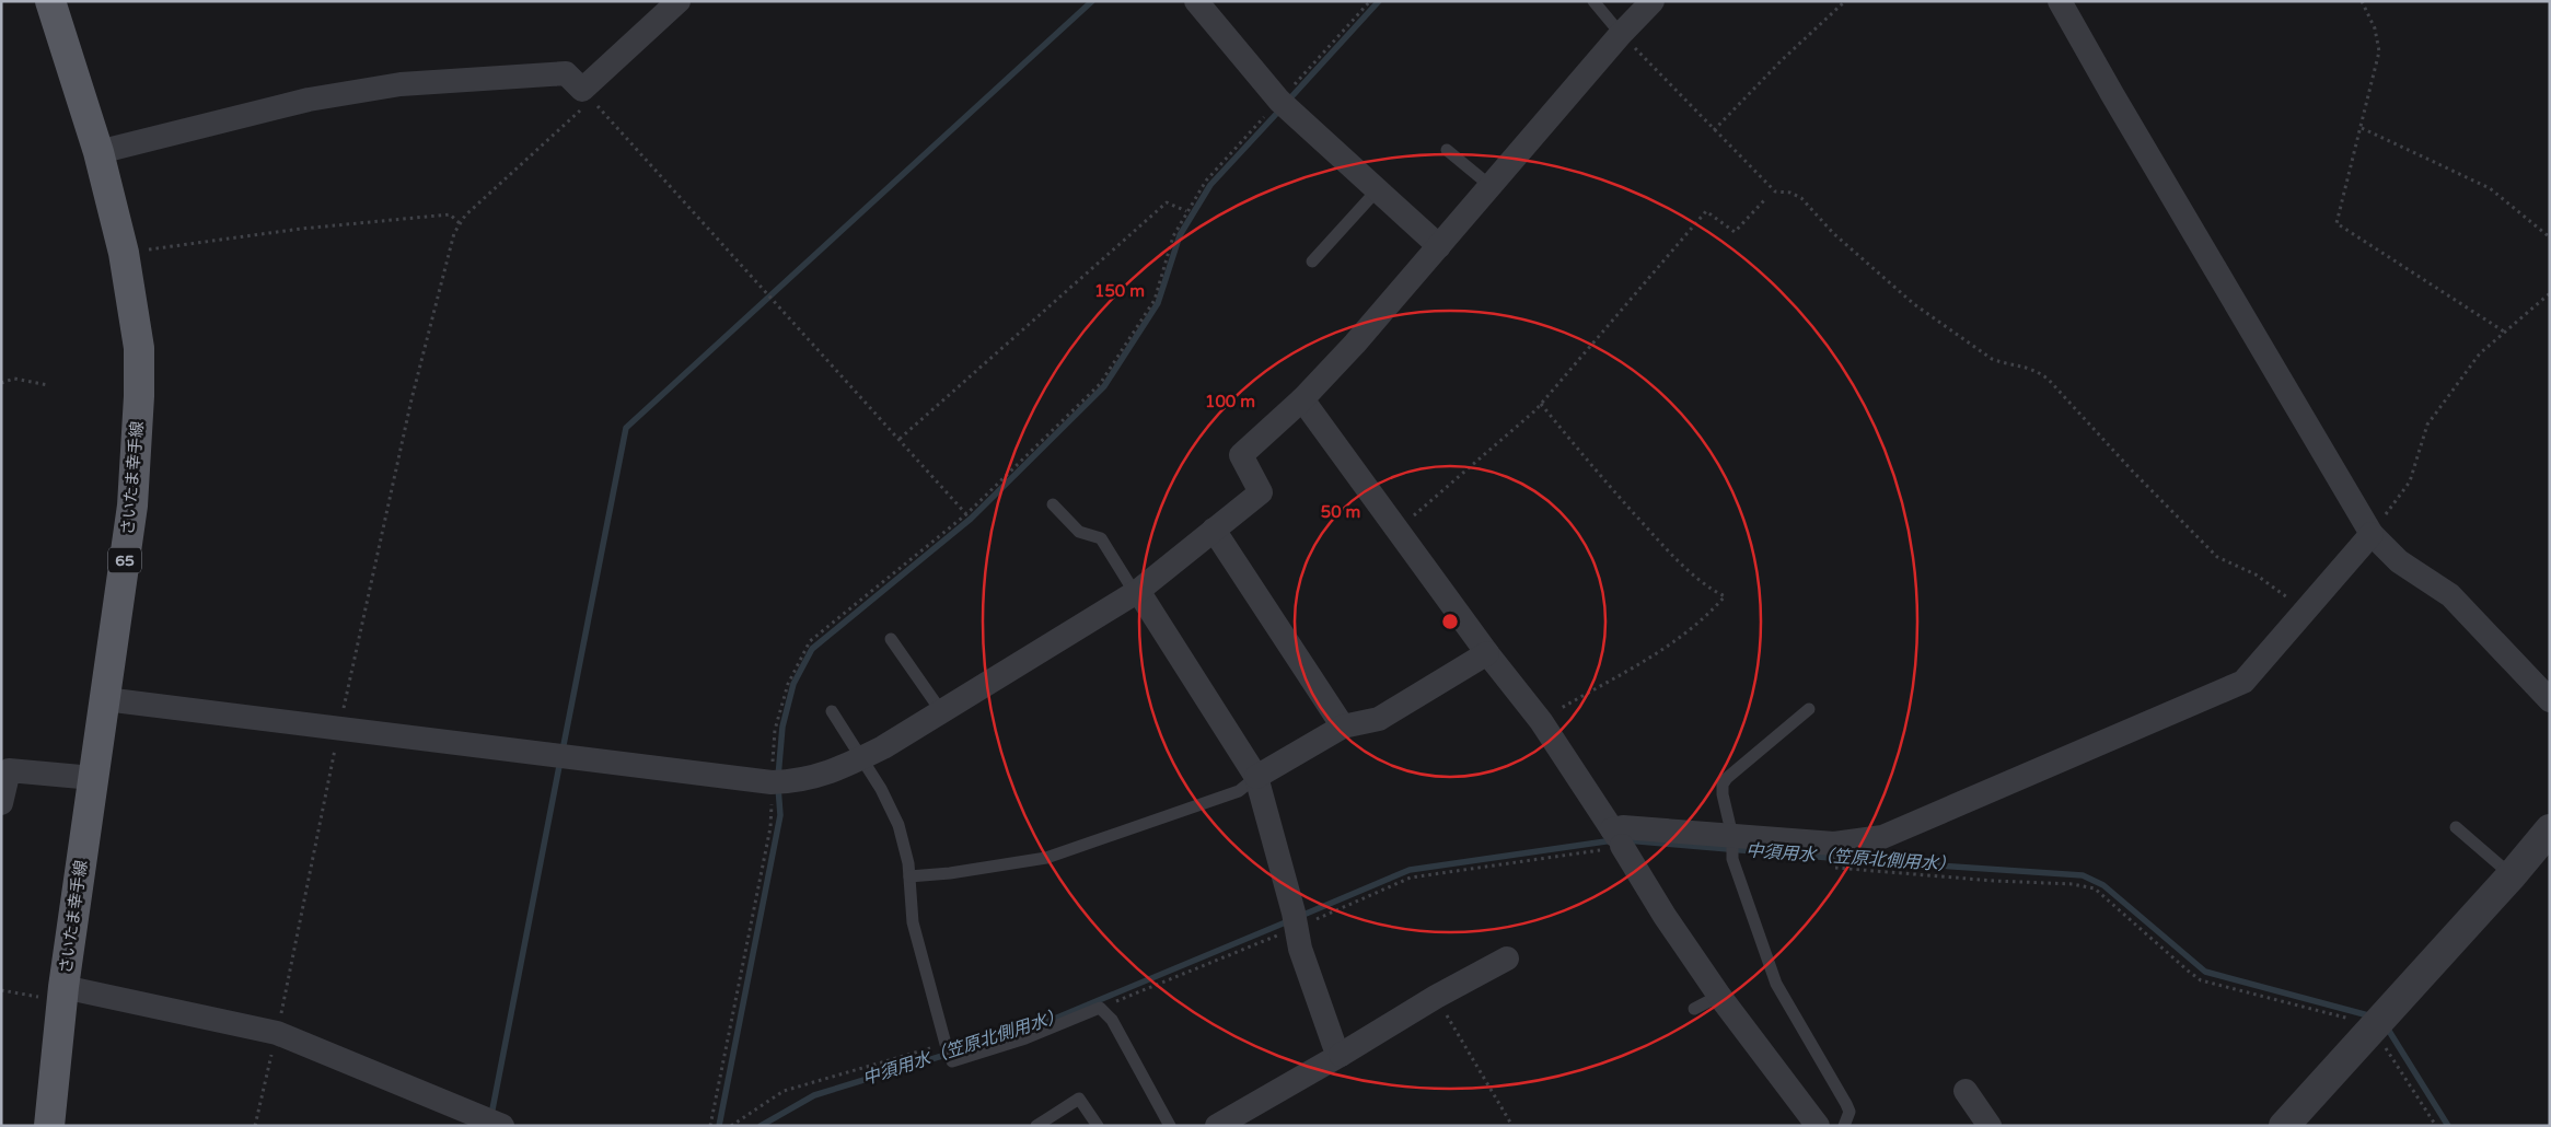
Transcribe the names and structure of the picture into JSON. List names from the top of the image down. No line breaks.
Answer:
{"streets":{"main road":["さいたま幸手線","65"]},"water":["中須用水（笠原北側用水）"],"rings":["150 m","100 m","50 m"]}
